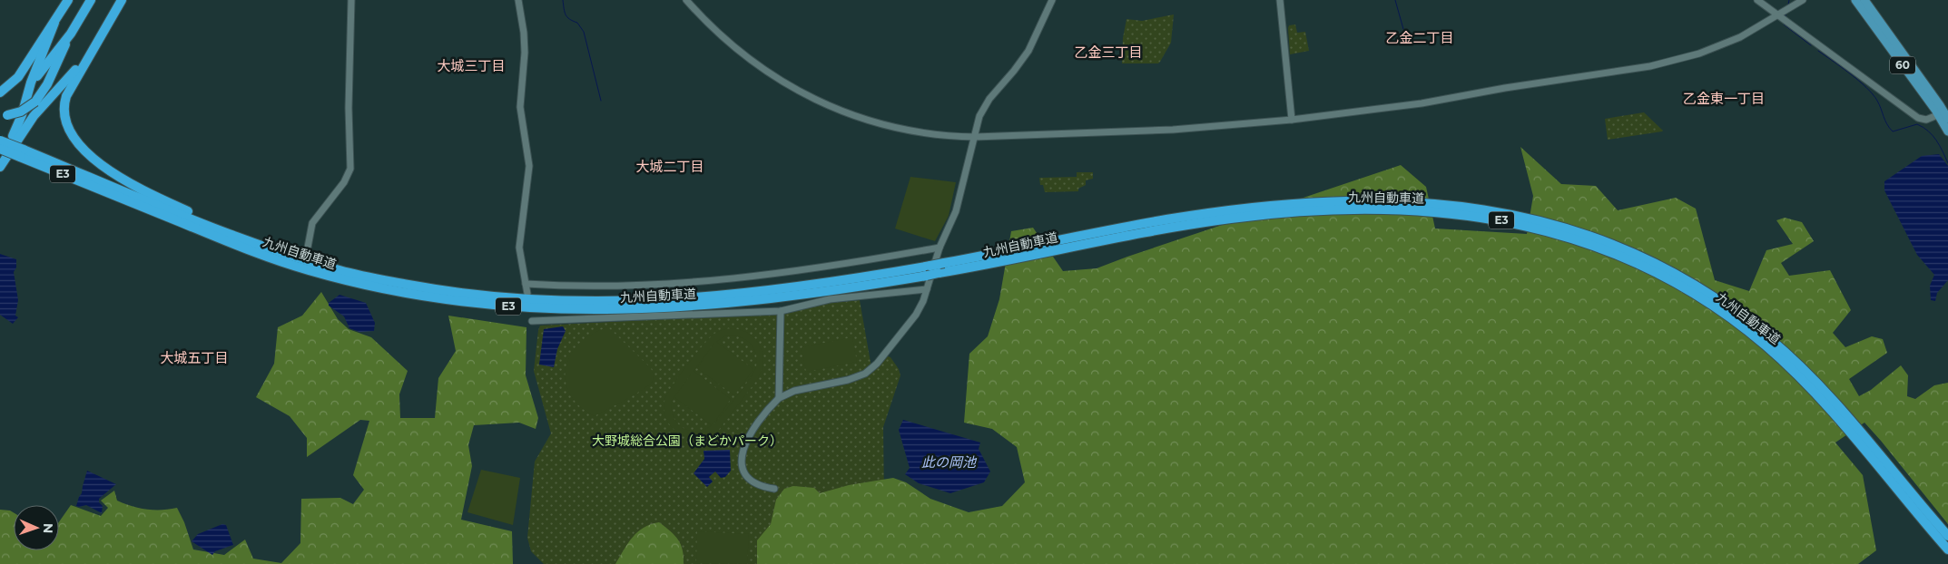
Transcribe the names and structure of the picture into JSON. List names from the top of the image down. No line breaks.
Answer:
{"streets":{"highway":["E3","九州自動車道"],"main road":["60"]},"districts":["乙金二丁目","乙金三丁目","大城三丁目","乙金東一丁目","大城二丁目","大城五丁目"],"water":["此の岡池"],"parks":["大野城総合公園（まどかパーク）"],"north":"right"}
